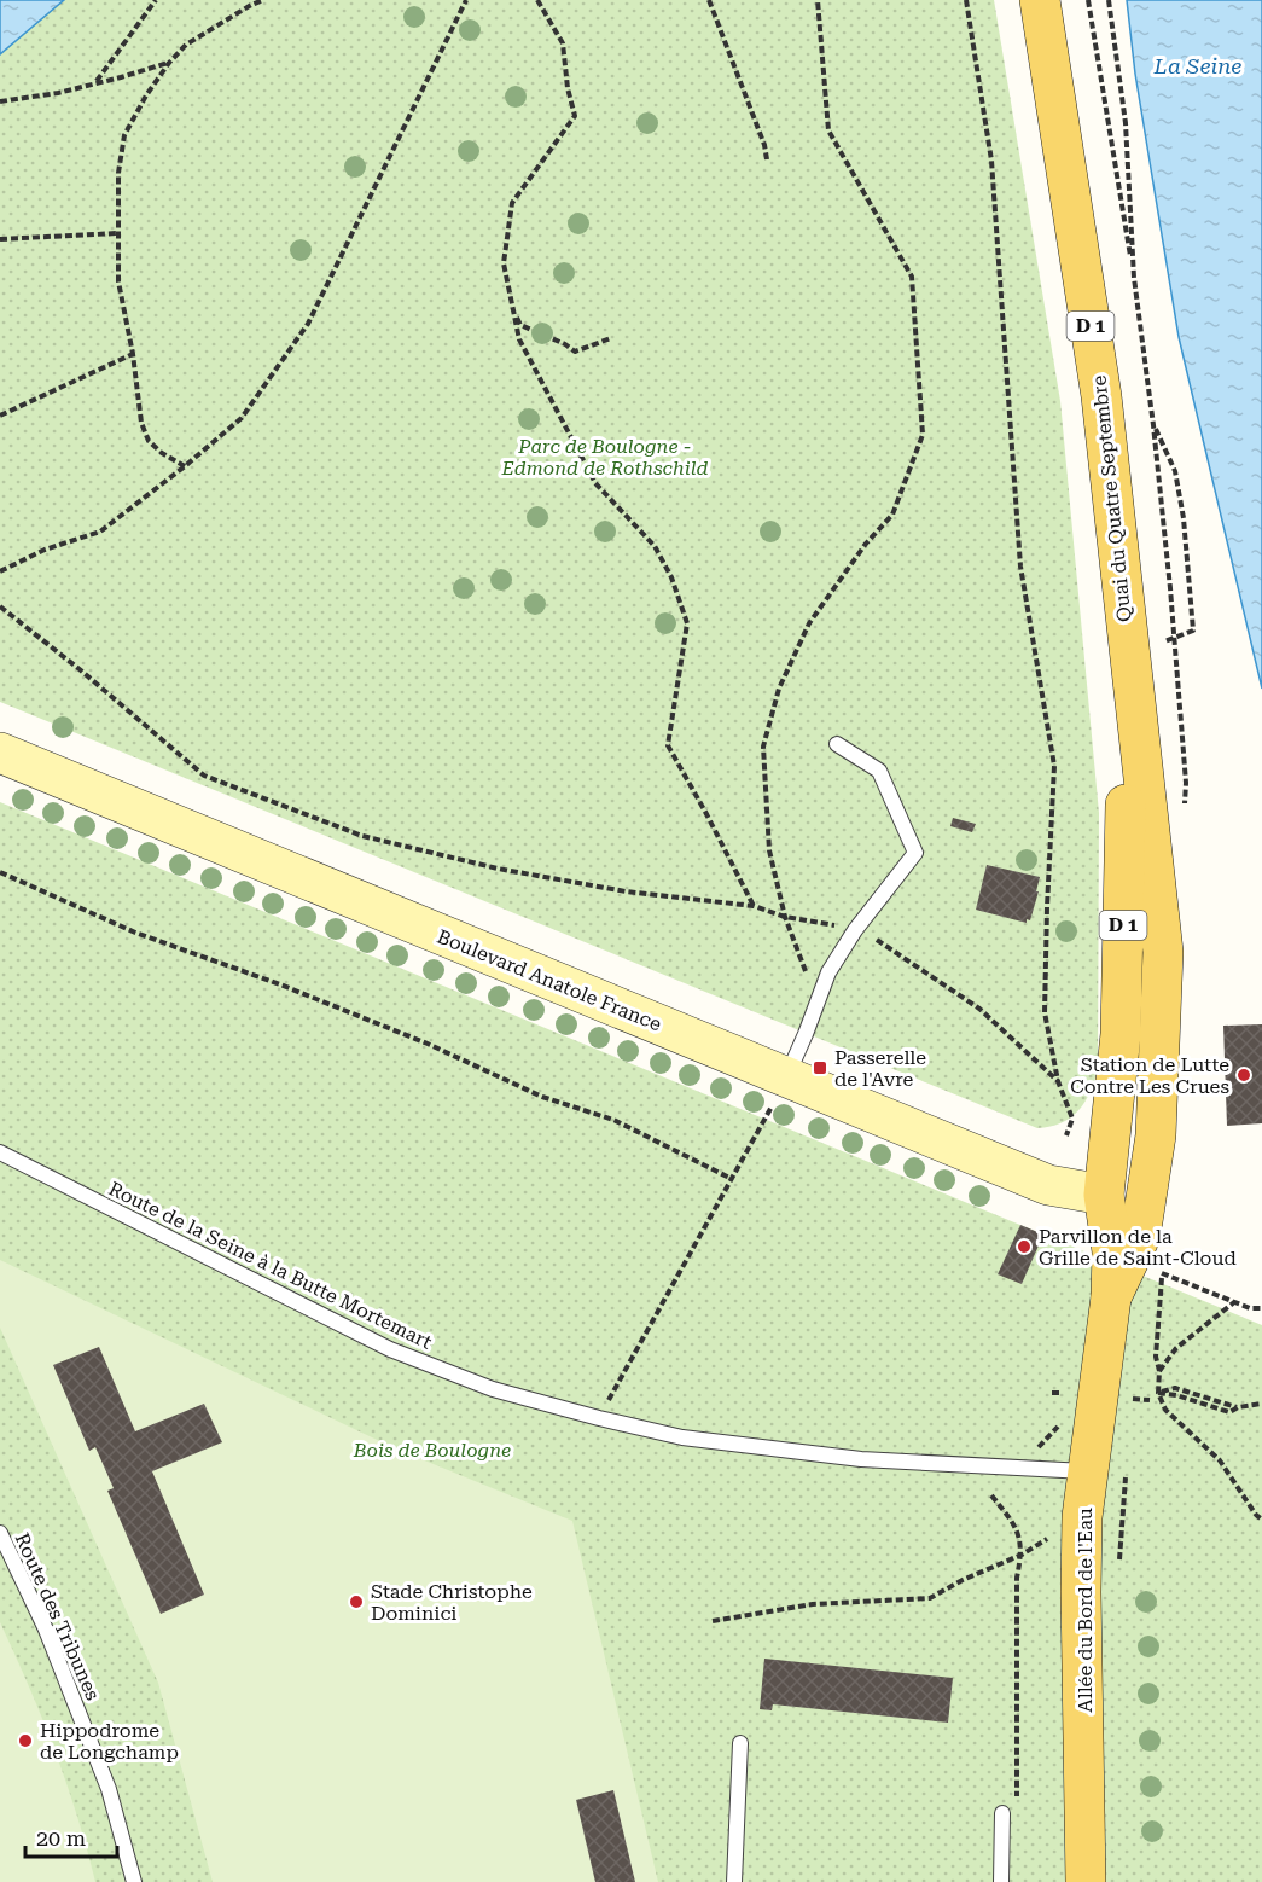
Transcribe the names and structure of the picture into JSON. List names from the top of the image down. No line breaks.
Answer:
{"streets":{"main road":["D 1","Quai du Quatre Septembre","Boulevard Anatole France","Allée du Bord de l'Eau"],"lane":["Route de la Seine à la Butte Mortemart","Route des Tribunes"]},"crossings":[["Quai du Quatre Septembre","Boulevard Anatole France"],["Quai du Quatre Septembre","Allée du Bord de l'Eau"],["Boulevard Anatole France","Allée du Bord de l'Eau"],["Route de la Seine à la Butte Mortemart","Allée du Bord de l'Eau"]],"water":["La Seine"],"parks":["Parc de Boulogne - Edmond de Rothschild","Bois de Boulogne"],"places":{"transit":["Passerelle de l'Avre"],"other":["Station de Lutte Contre Les Crues","Parvillon de la Grille de Saint-Cloud","Stade Christophe Dominici","Hippodrome de Longchamp"]},"scale_bar":"20 m"}
